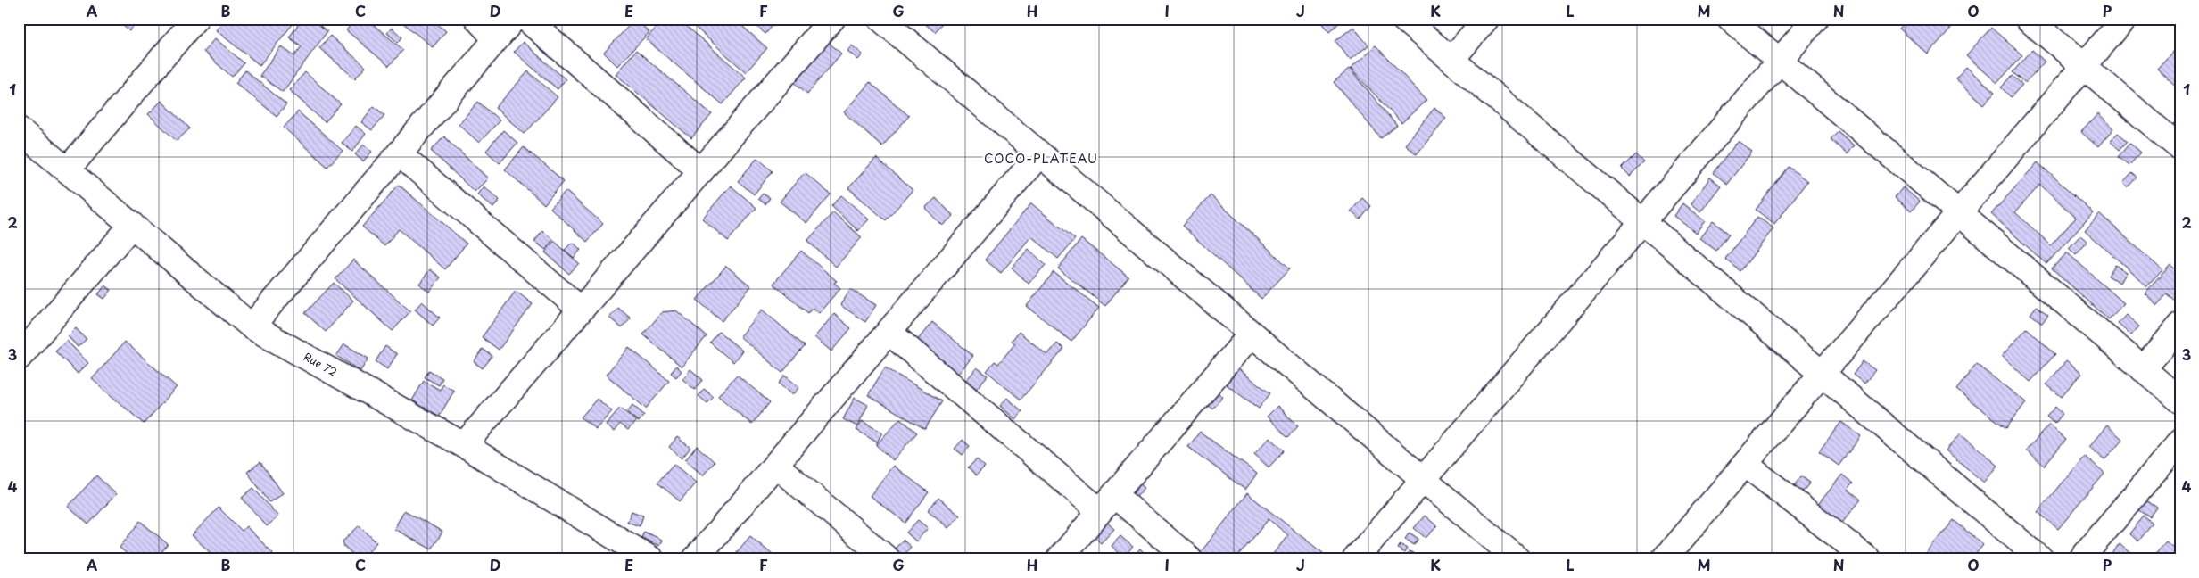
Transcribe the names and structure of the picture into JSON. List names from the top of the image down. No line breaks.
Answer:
{"streets":{"street":["Rue 72"]},"districts":["COCO-PLATEAU"],"grid":{"columns":["A","B","C","D","E","F","G","H","I","J","K","L","M","N","O","P"],"rows":["1","2","3","4"]}}
